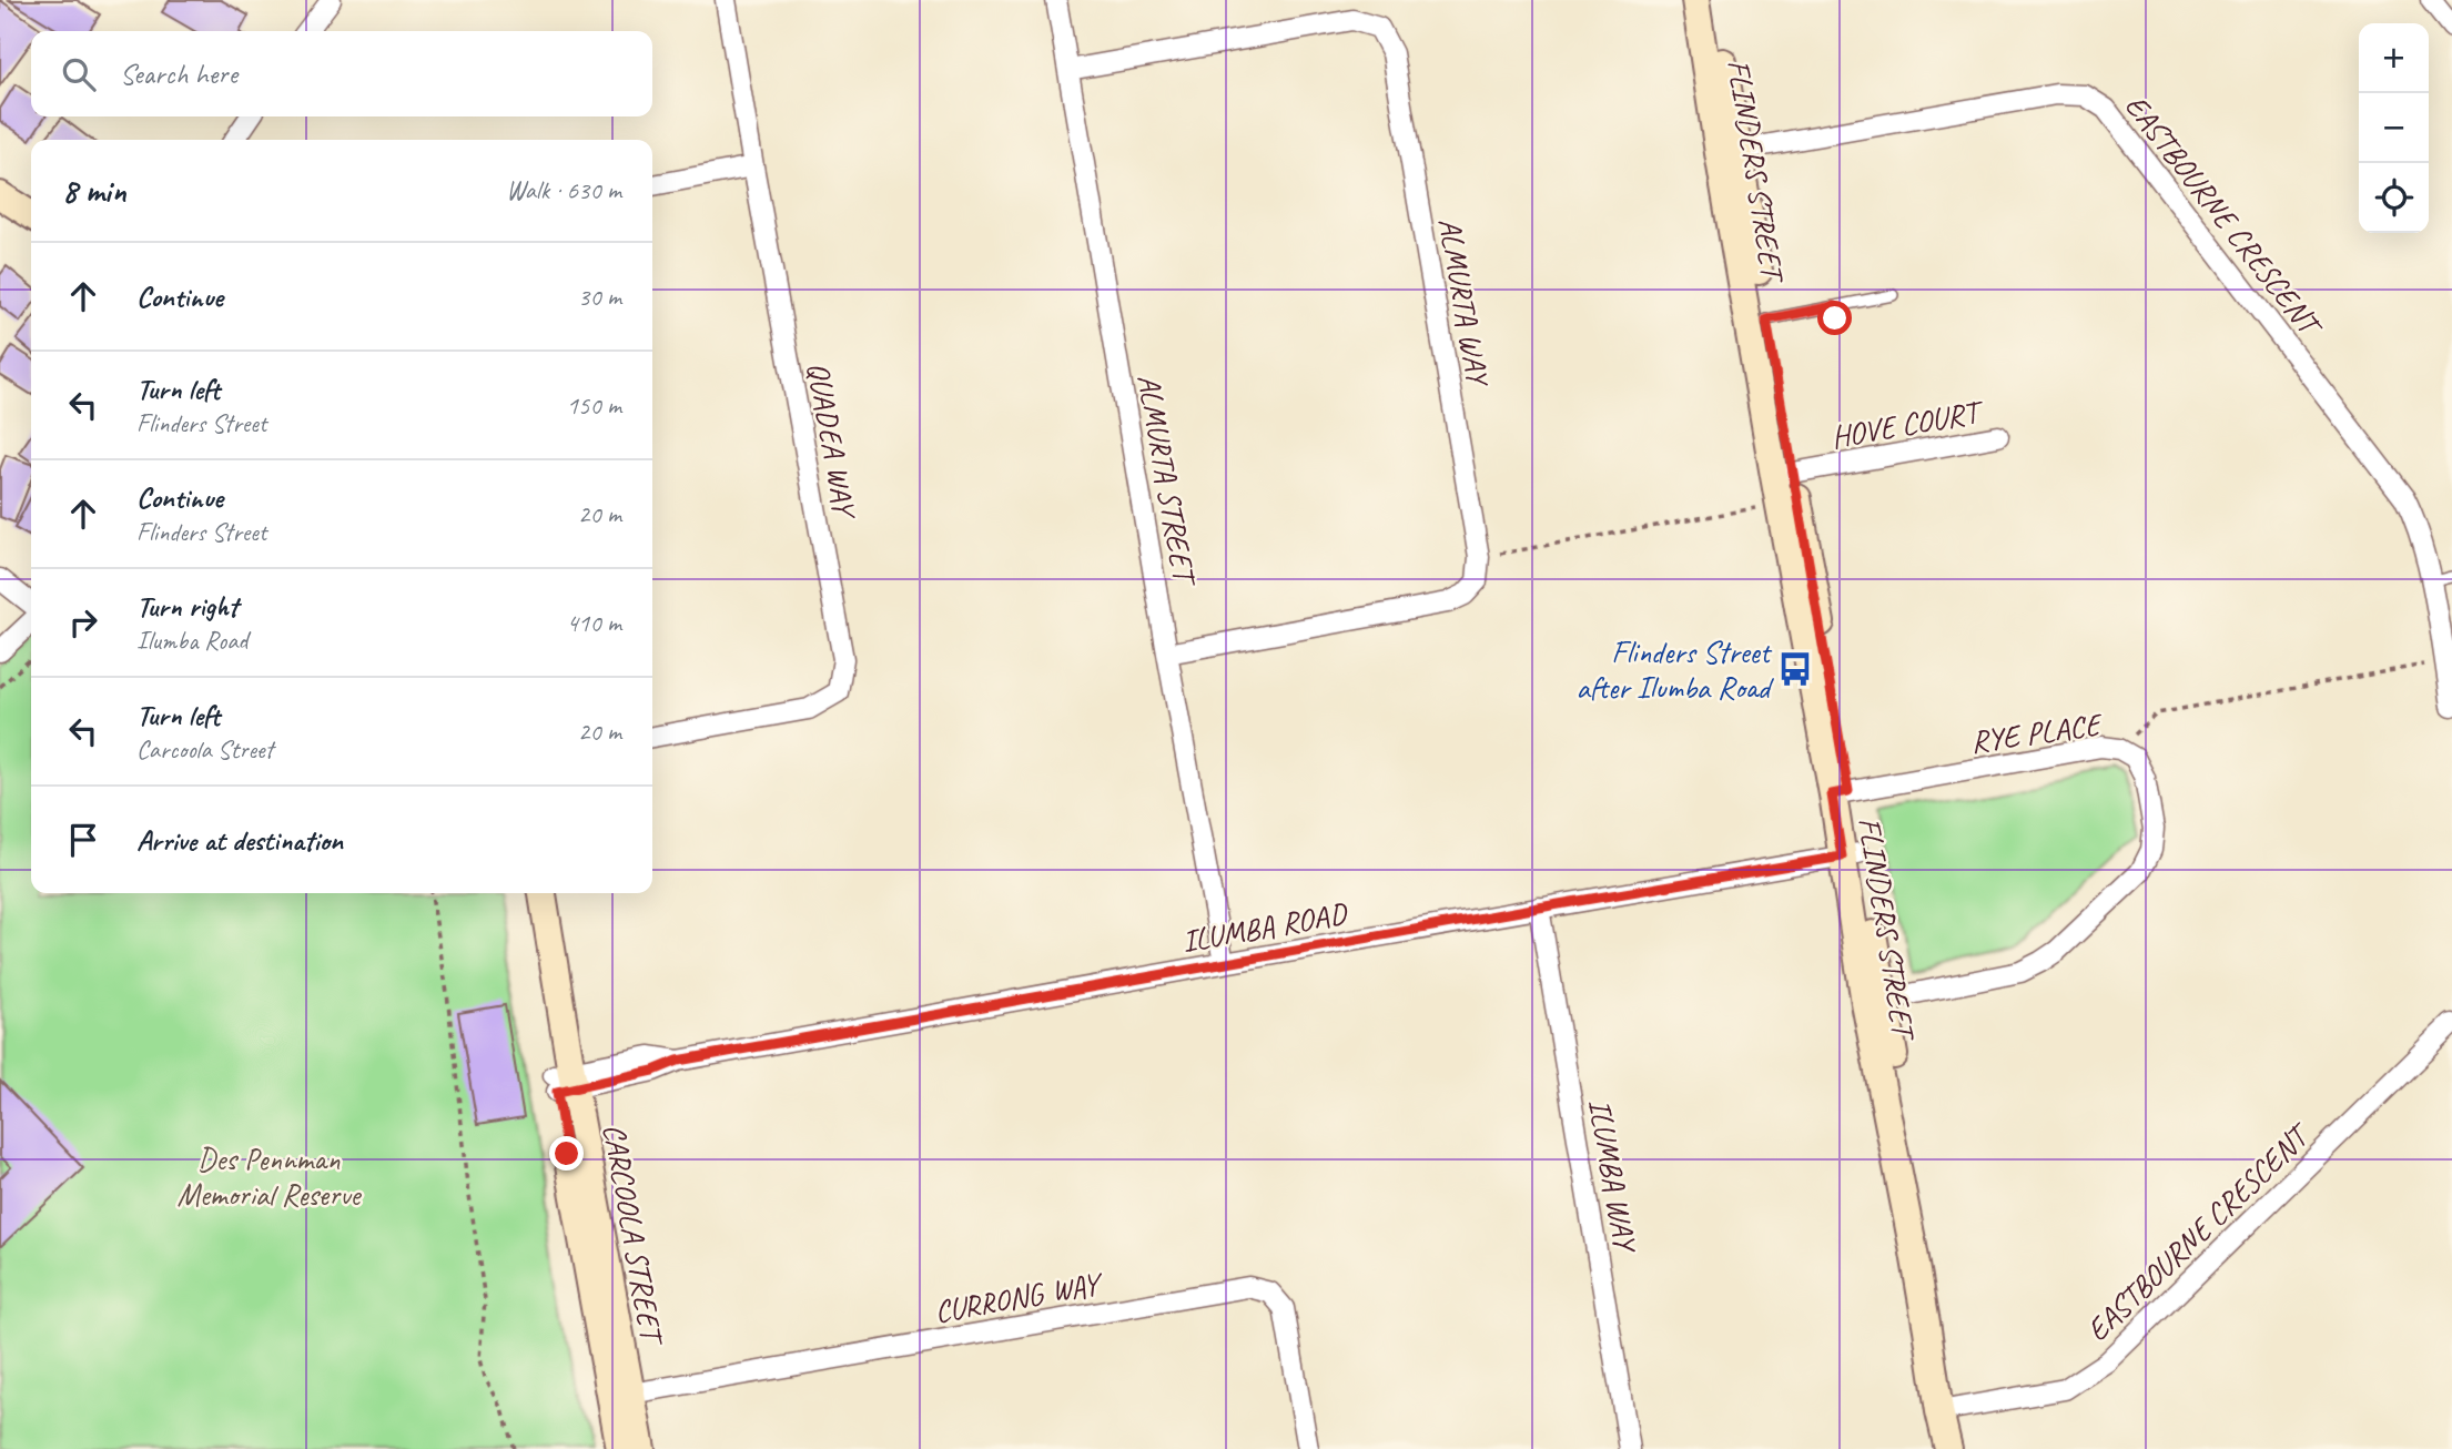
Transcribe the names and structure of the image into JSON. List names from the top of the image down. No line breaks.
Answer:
{"streets":{"main road":["FLINDERS STREET","CARCOOLA STREET"],"street":["EASTBOURNE CRESCENT","ALMURTA WAY","HOVE COURT","QUADEA WAY","ALMURTA STREET","RYE PLACE","ILUMBA ROAD","ILUMBA WAY","CURRONG WAY"]},"crossings":[["FLINDERS STREET","EASTBOURNE CRESCENT"],["FLINDERS STREET","HOVE COURT"],["FLINDERS STREET","RYE PLACE"],["FLINDERS STREET","ILUMBA ROAD"],["ALMURTA WAY","ALMURTA STREET"],["ALMURTA STREET","ILUMBA ROAD"],["ILUMBA ROAD","ILUMBA WAY"],["ILUMBA ROAD","CARCOOLA STREET"],["CARCOOLA STREET","CURRONG WAY"]],"parks":["Des Pennman Memorial Reserve"],"places":{"bus stop":["Flinders Street after Ilumba Road"]},"page":{"map_buttons":["+","−"],"search":"Search here","heading":["8 min","Walk · 630 m"],"list":[["Continue","30 m"],["Turn left","Flinders Street","150 m"],["Continue","Flinders Street","20 m"],["Turn right","Ilumba Road","410 m"],["Turn left","Carcoola Street","20 m"],"Arrive at destination"]}}
